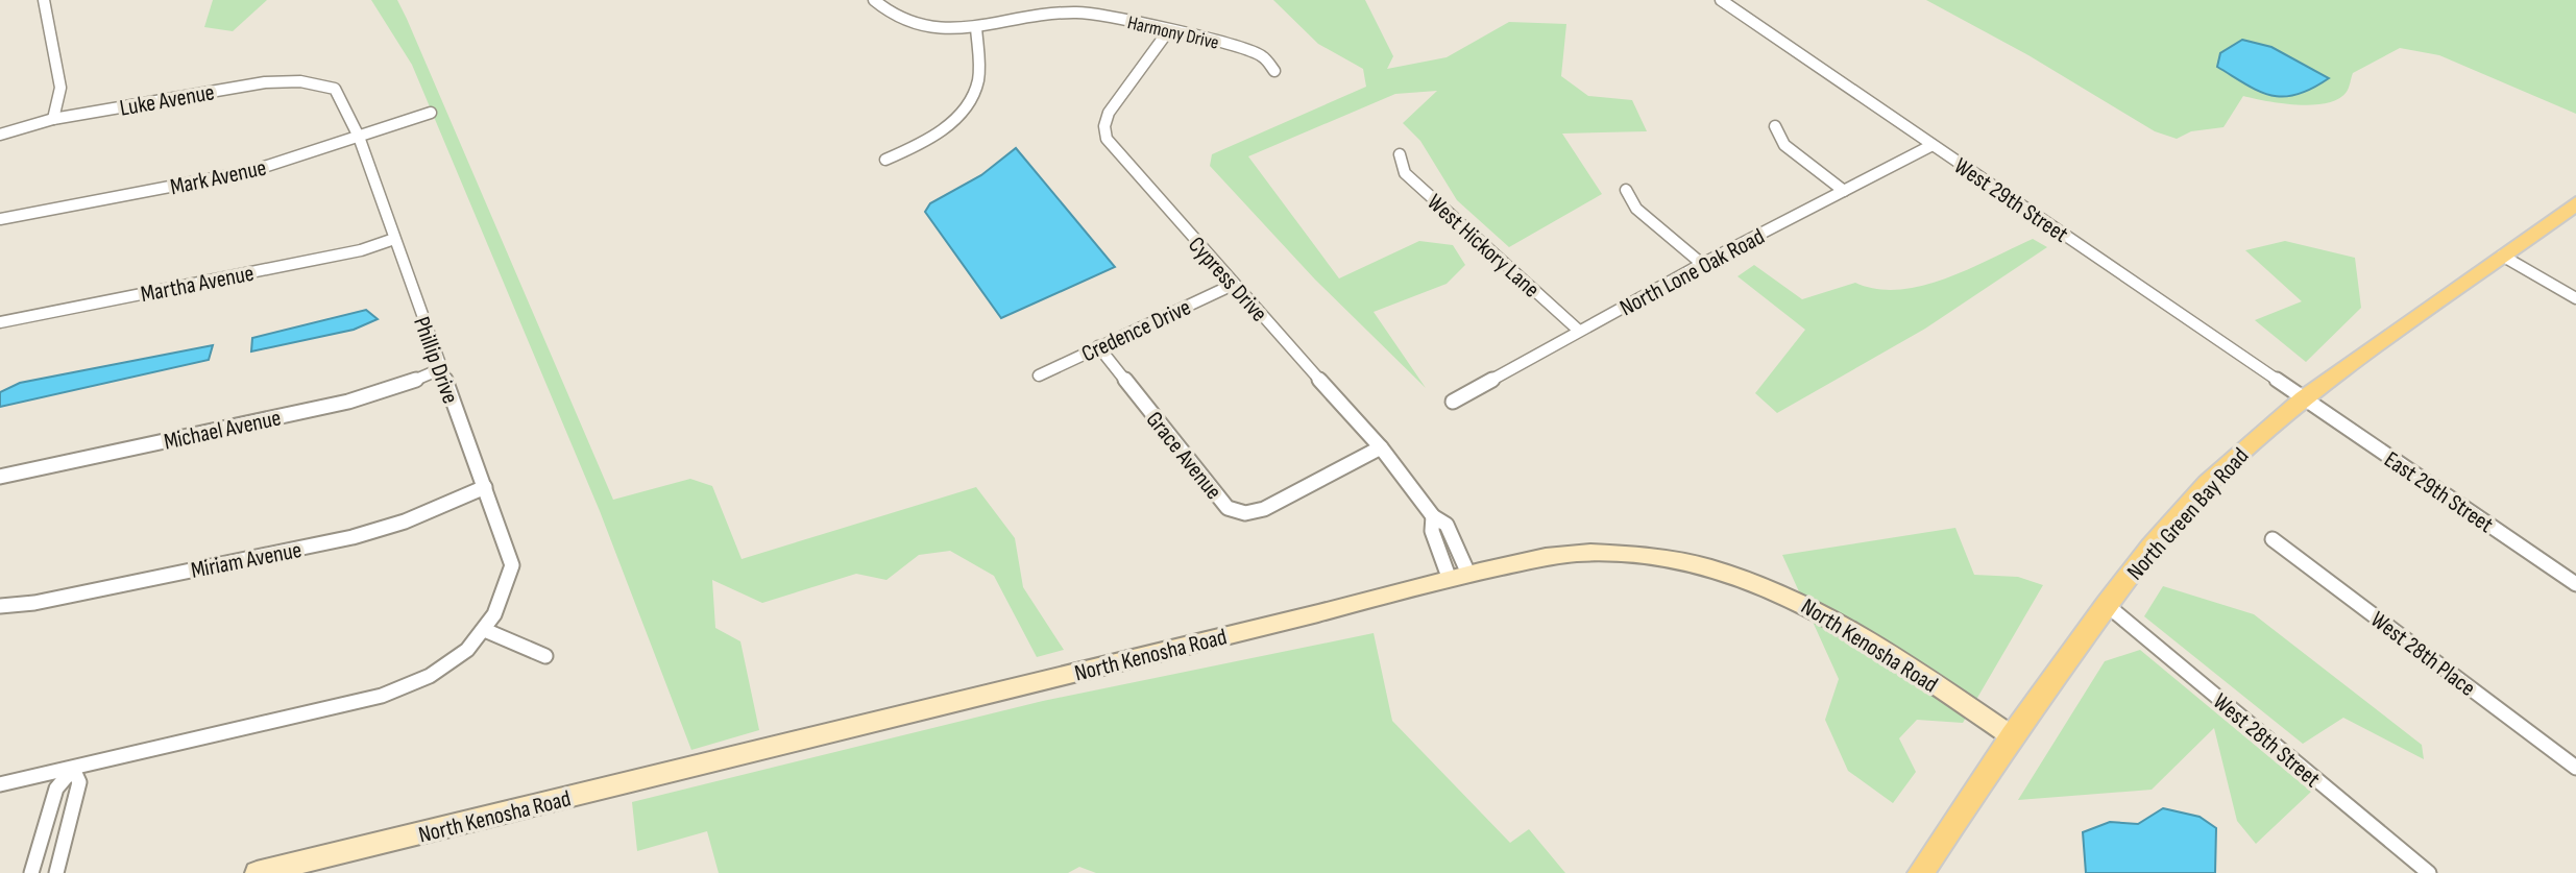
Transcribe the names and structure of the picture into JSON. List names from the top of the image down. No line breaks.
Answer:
{"streets":{"main road":["North Green Bay Road"],"street":["Harmony Drive","Luke Avenue","Mark Avenue","West 29th Street","West Hickory Lane","North Lone Oak Road","Cypress Drive","Martha Avenue","Credence Drive","Phillip Drive","Michael Avenue","Grace Avenue","East 29th Street","Miriam Avenue","North Kenosha Road","West 28th Place","West 28th Street"]},"crossings":[["Harmony Drive","Cypress Drive"],["Luke Avenue","Phillip Drive"],["Mark Avenue","Phillip Drive"],["West 29th Street","North Lone Oak Road"],["West 29th Street","East 29th Street"],["West 29th Street","North Green Bay Road"],["West Hickory Lane","North Lone Oak Road"],["Cypress Drive","Credence Drive"],["Cypress Drive","Grace Avenue"],["Cypress Drive","North Kenosha Road"],["Martha Avenue","Phillip Drive"],["Credence Drive","Grace Avenue"],["Phillip Drive","Michael Avenue"],["Phillip Drive","Miriam Avenue"],["East 29th Street","North Green Bay Road"],["North Green Bay Road","North Kenosha Road"],["North Green Bay Road","West 28th Street"]]}
